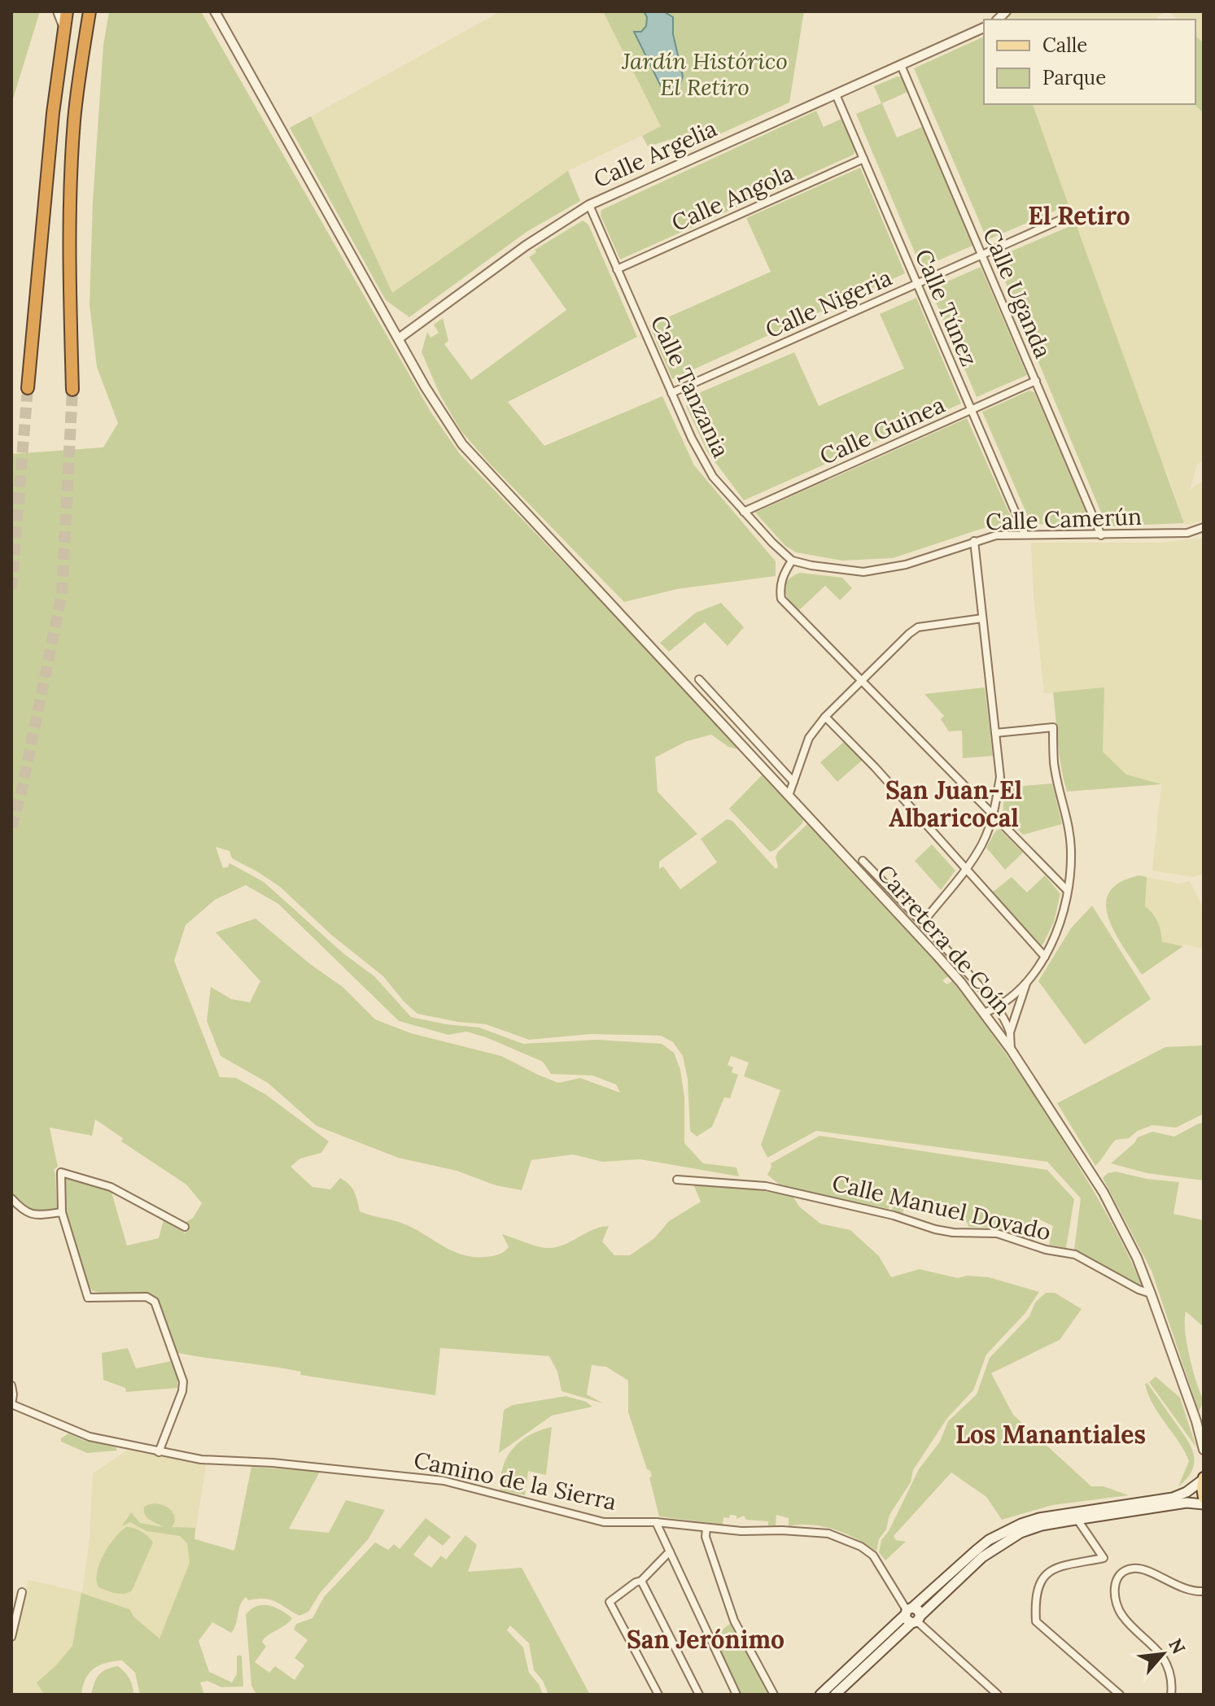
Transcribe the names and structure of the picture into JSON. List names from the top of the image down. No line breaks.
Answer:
{"streets":{"street":["Calle Argelia","Calle Angola","Calle Uganda","Calle Nigeria","Calle Túnez","Calle Tanzania","Calle Guinea","Calle Camerún","Carretera de Coín","Calle Manuel Dovado","Camino de la Sierra"]},"crossings":[["Calle Argelia","Calle Uganda"],["Calle Argelia","Calle Túnez"],["Calle Argelia","Calle Tanzania"],["Calle Argelia","Carretera de Coín"],["Calle Angola","Calle Túnez"],["Calle Angola","Calle Tanzania"],["Calle Uganda","Calle Nigeria"],["Calle Uganda","Calle Guinea"],["Calle Uganda","Calle Camerún"],["Calle Nigeria","Calle Túnez"],["Calle Nigeria","Calle Tanzania"],["Calle Túnez","Calle Guinea"],["Calle Túnez","Calle Camerún"],["Calle Tanzania","Calle Guinea"],["Calle Tanzania","Calle Camerún"],["Carretera de Coín","Calle Manuel Dovado"]],"districts":["El Retiro","San Juan-El Albaricocal","Los Manantiales","San Jerónimo"],"parks":["Jardín Histórico El Retiro"],"legend":["Calle","Parque"],"north":"top right"}
